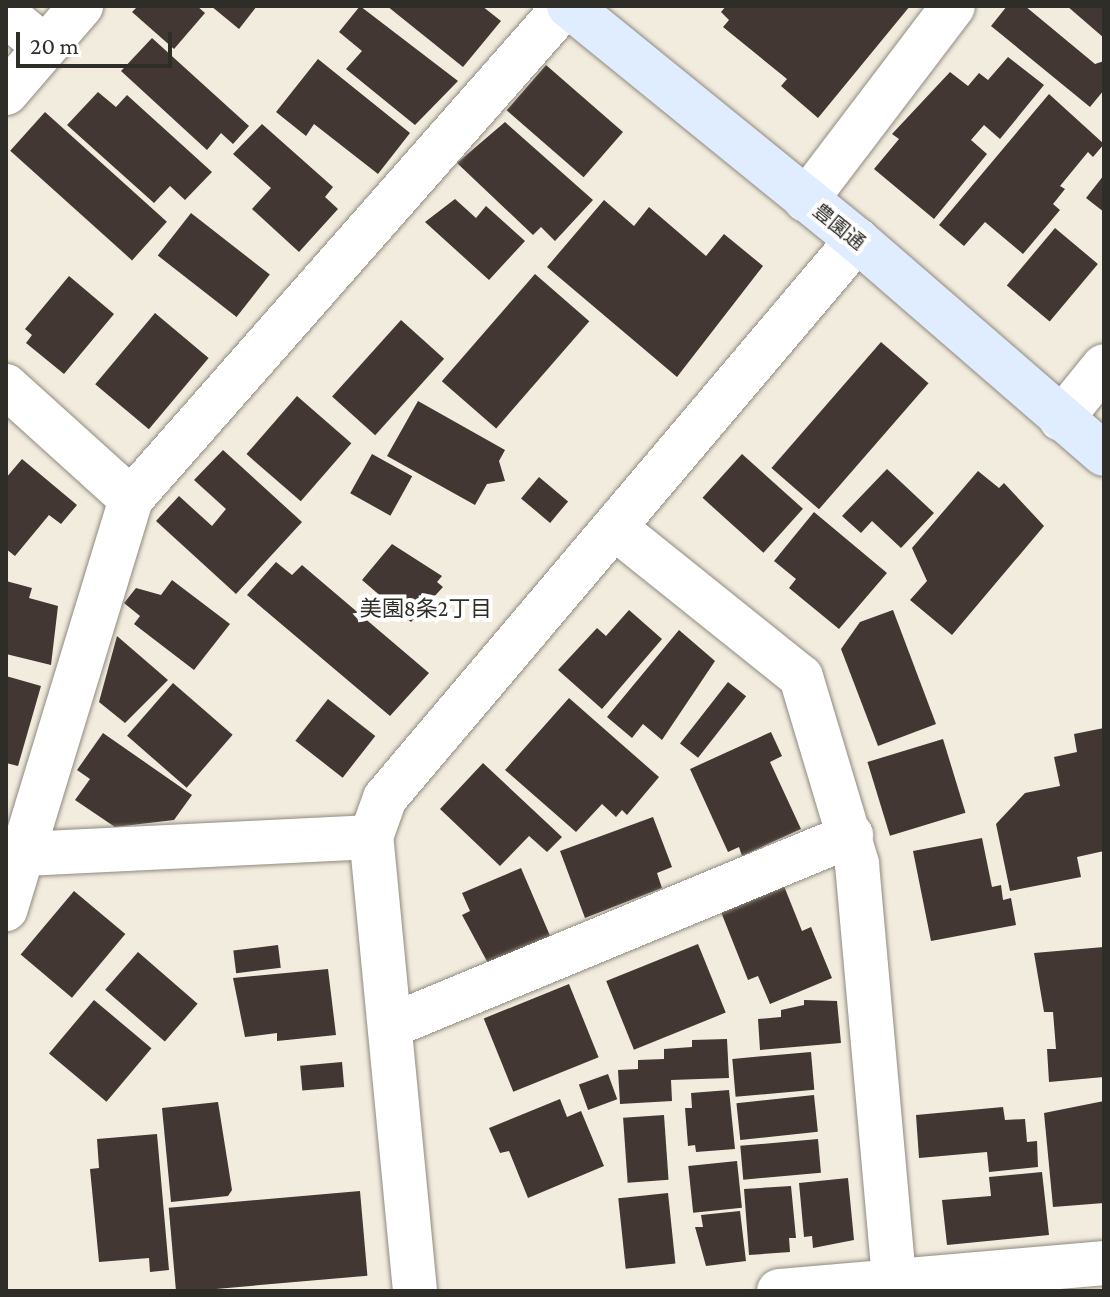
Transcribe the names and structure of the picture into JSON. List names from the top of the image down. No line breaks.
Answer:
{"streets":{"street":["豊園通"]},"districts":["美園8条2丁目"],"scale_bar":"20 m"}
